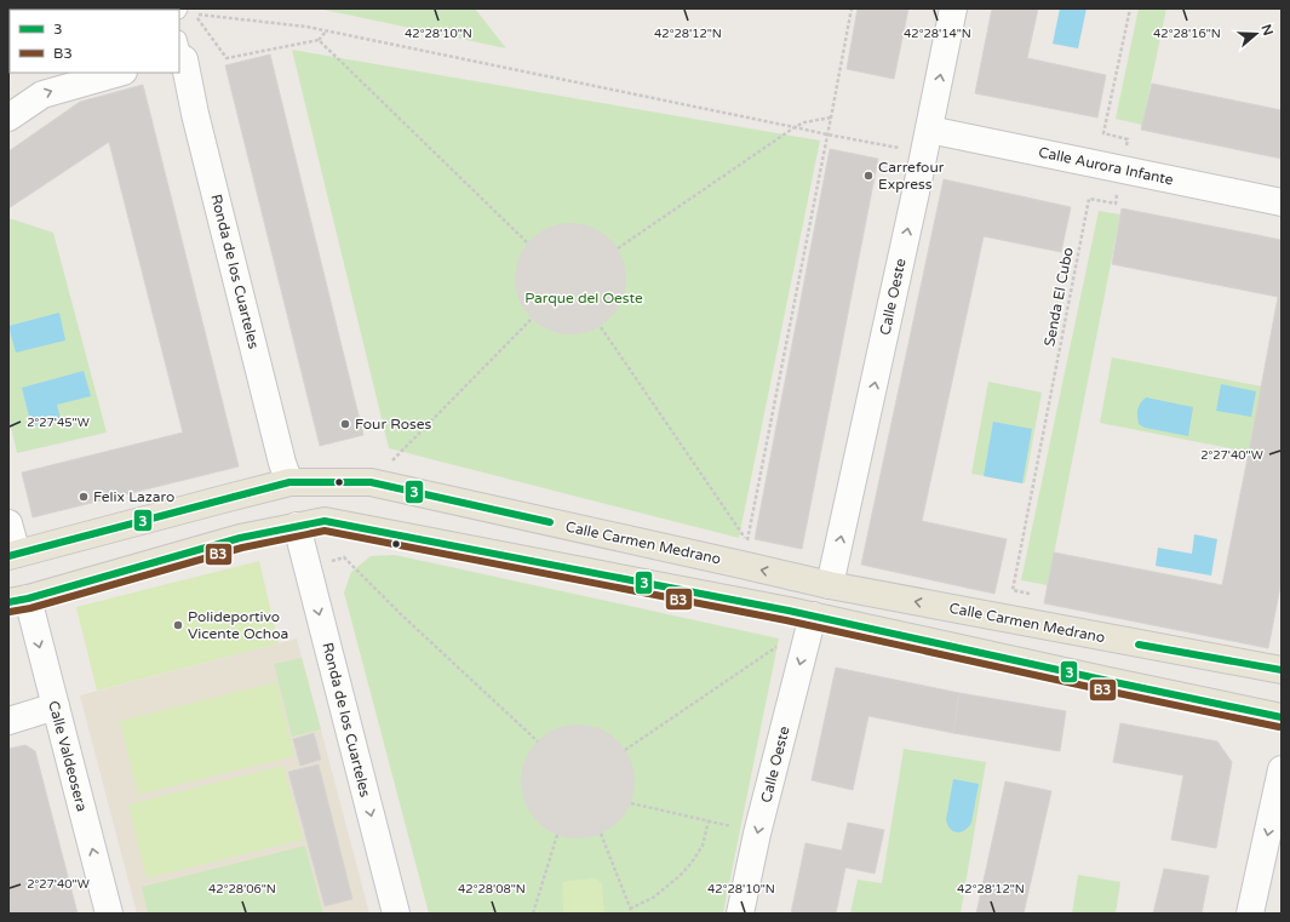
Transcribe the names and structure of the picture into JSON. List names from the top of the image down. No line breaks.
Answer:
{"streets":{"main road":["Calle Carmen Medrano"],"street":["Calle Aurora Infante","Ronda de los Cuarteles","Calle Oeste","Calle Valdeosera"],"path":["Senda El Cubo"]},"crossings":[["Calle Aurora Infante","Calle Oeste"],["Calle Aurora Infante","Senda El Cubo"],["Ronda de los Cuarteles","Calle Carmen Medrano"],["Calle Oeste","Calle Carmen Medrano"],["Senda El Cubo","Calle Carmen Medrano"]],"one_way":["Ronda de los Cuarteles"],"parks":["Parque del Oeste"],"places":["Carrefour Express","Four Roses","Felix Lazaro","Polideportivo Vicente Ochoa"],"lines":["transit line 3","transit line B3"],"legend":["3","B3"],"north":"right","coordinates":["42°28'10\"N","42°28'12\"N","42°28'14\"N","42°28'16\"N","2°27'45\"W","2°27'40\"W","42°28'06\"N","42°28'08\"N"]}
